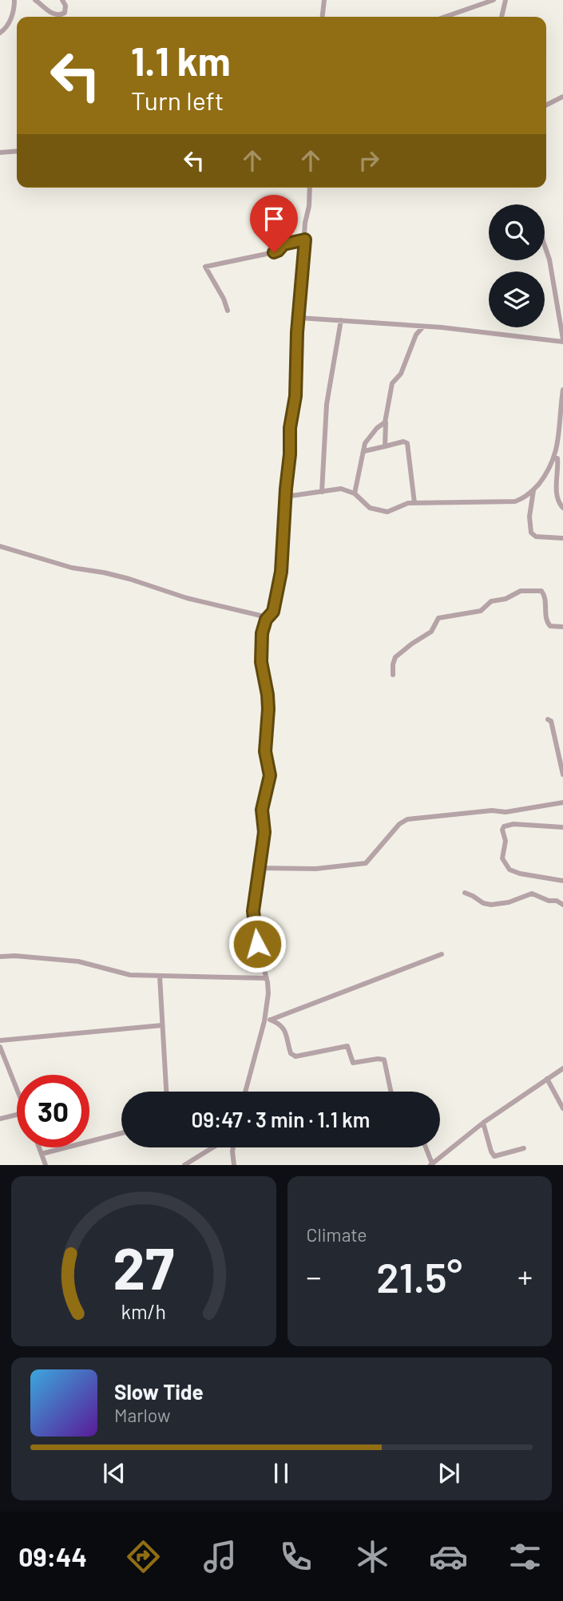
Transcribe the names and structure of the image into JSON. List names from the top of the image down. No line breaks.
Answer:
{"page":{"turn":["1.1 km","Turn left"],"limit":"30","trip":"09:47 · 3 min · 1.1 km","tile":"Climate","heat":["−","21.5°","+"],"song":["Slow Tide","Marlow"],"tabs":"09:44","gauge":["27","km/h"]}}
